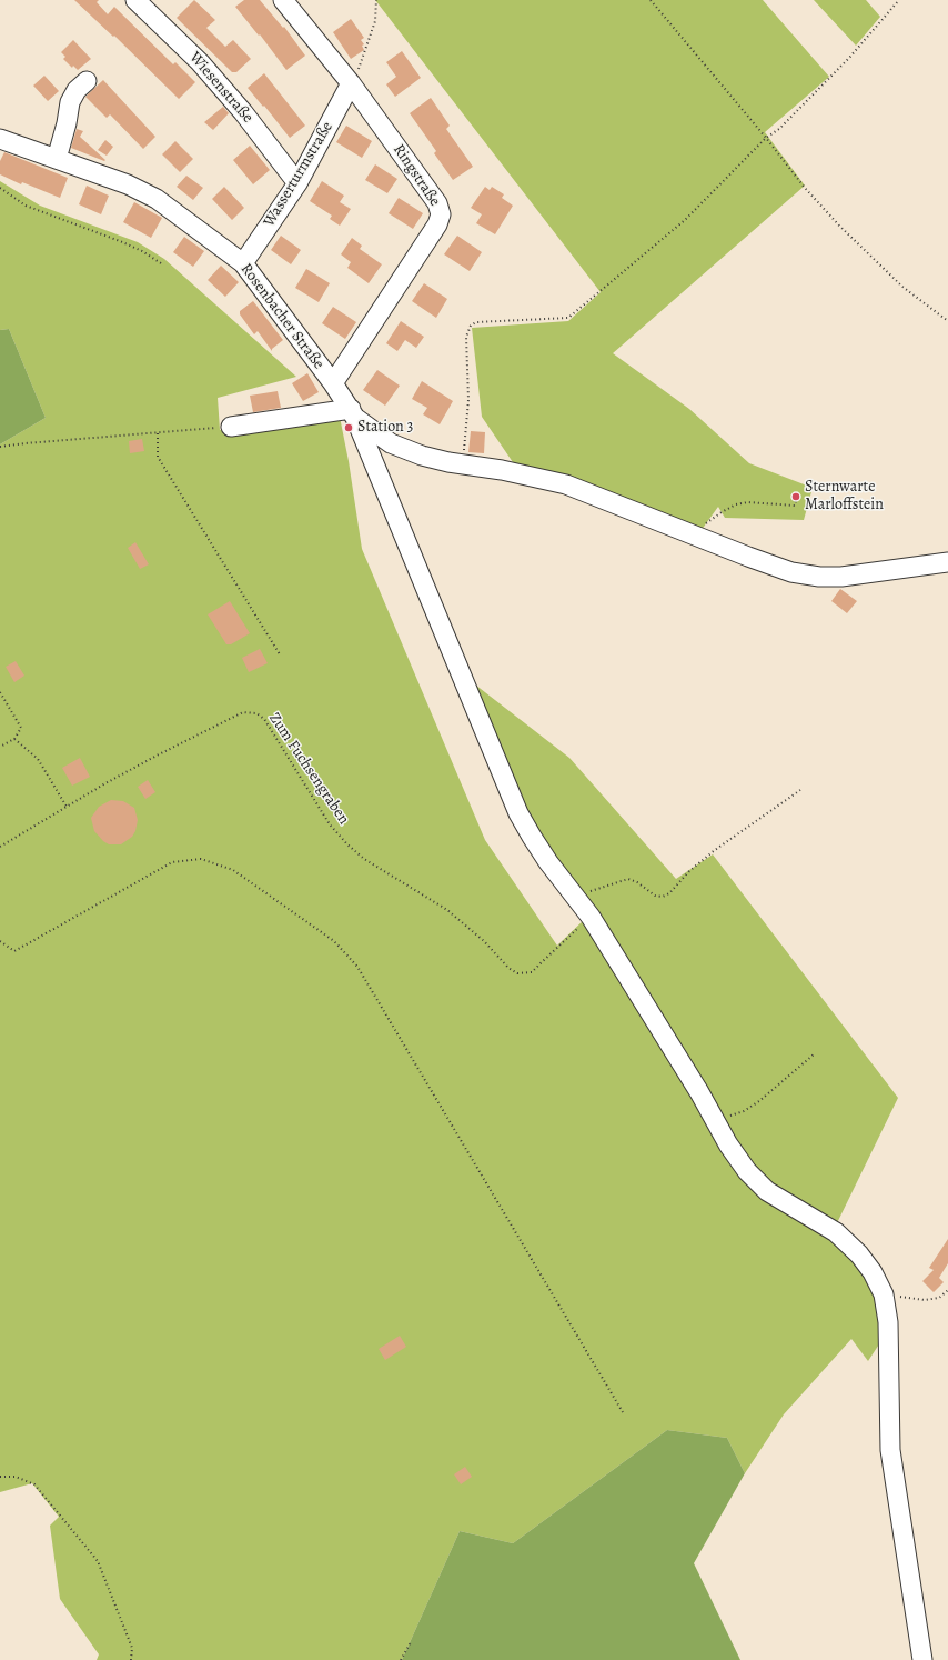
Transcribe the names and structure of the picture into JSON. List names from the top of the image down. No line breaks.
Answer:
{"streets":{"street":["Wiesenstraße","Wasserturmstraße","Ringstraße","Rosenbacher Straße"],"path":["Zum Fuchsengraben"]},"crossings":[["Wiesenstraße","Wasserturmstraße"],["Wasserturmstraße","Ringstraße"],["Wasserturmstraße","Rosenbacher Straße"],["Ringstraße","Rosenbacher Straße"]],"places":["Station 3","Sternwarte Marloffstein"]}
